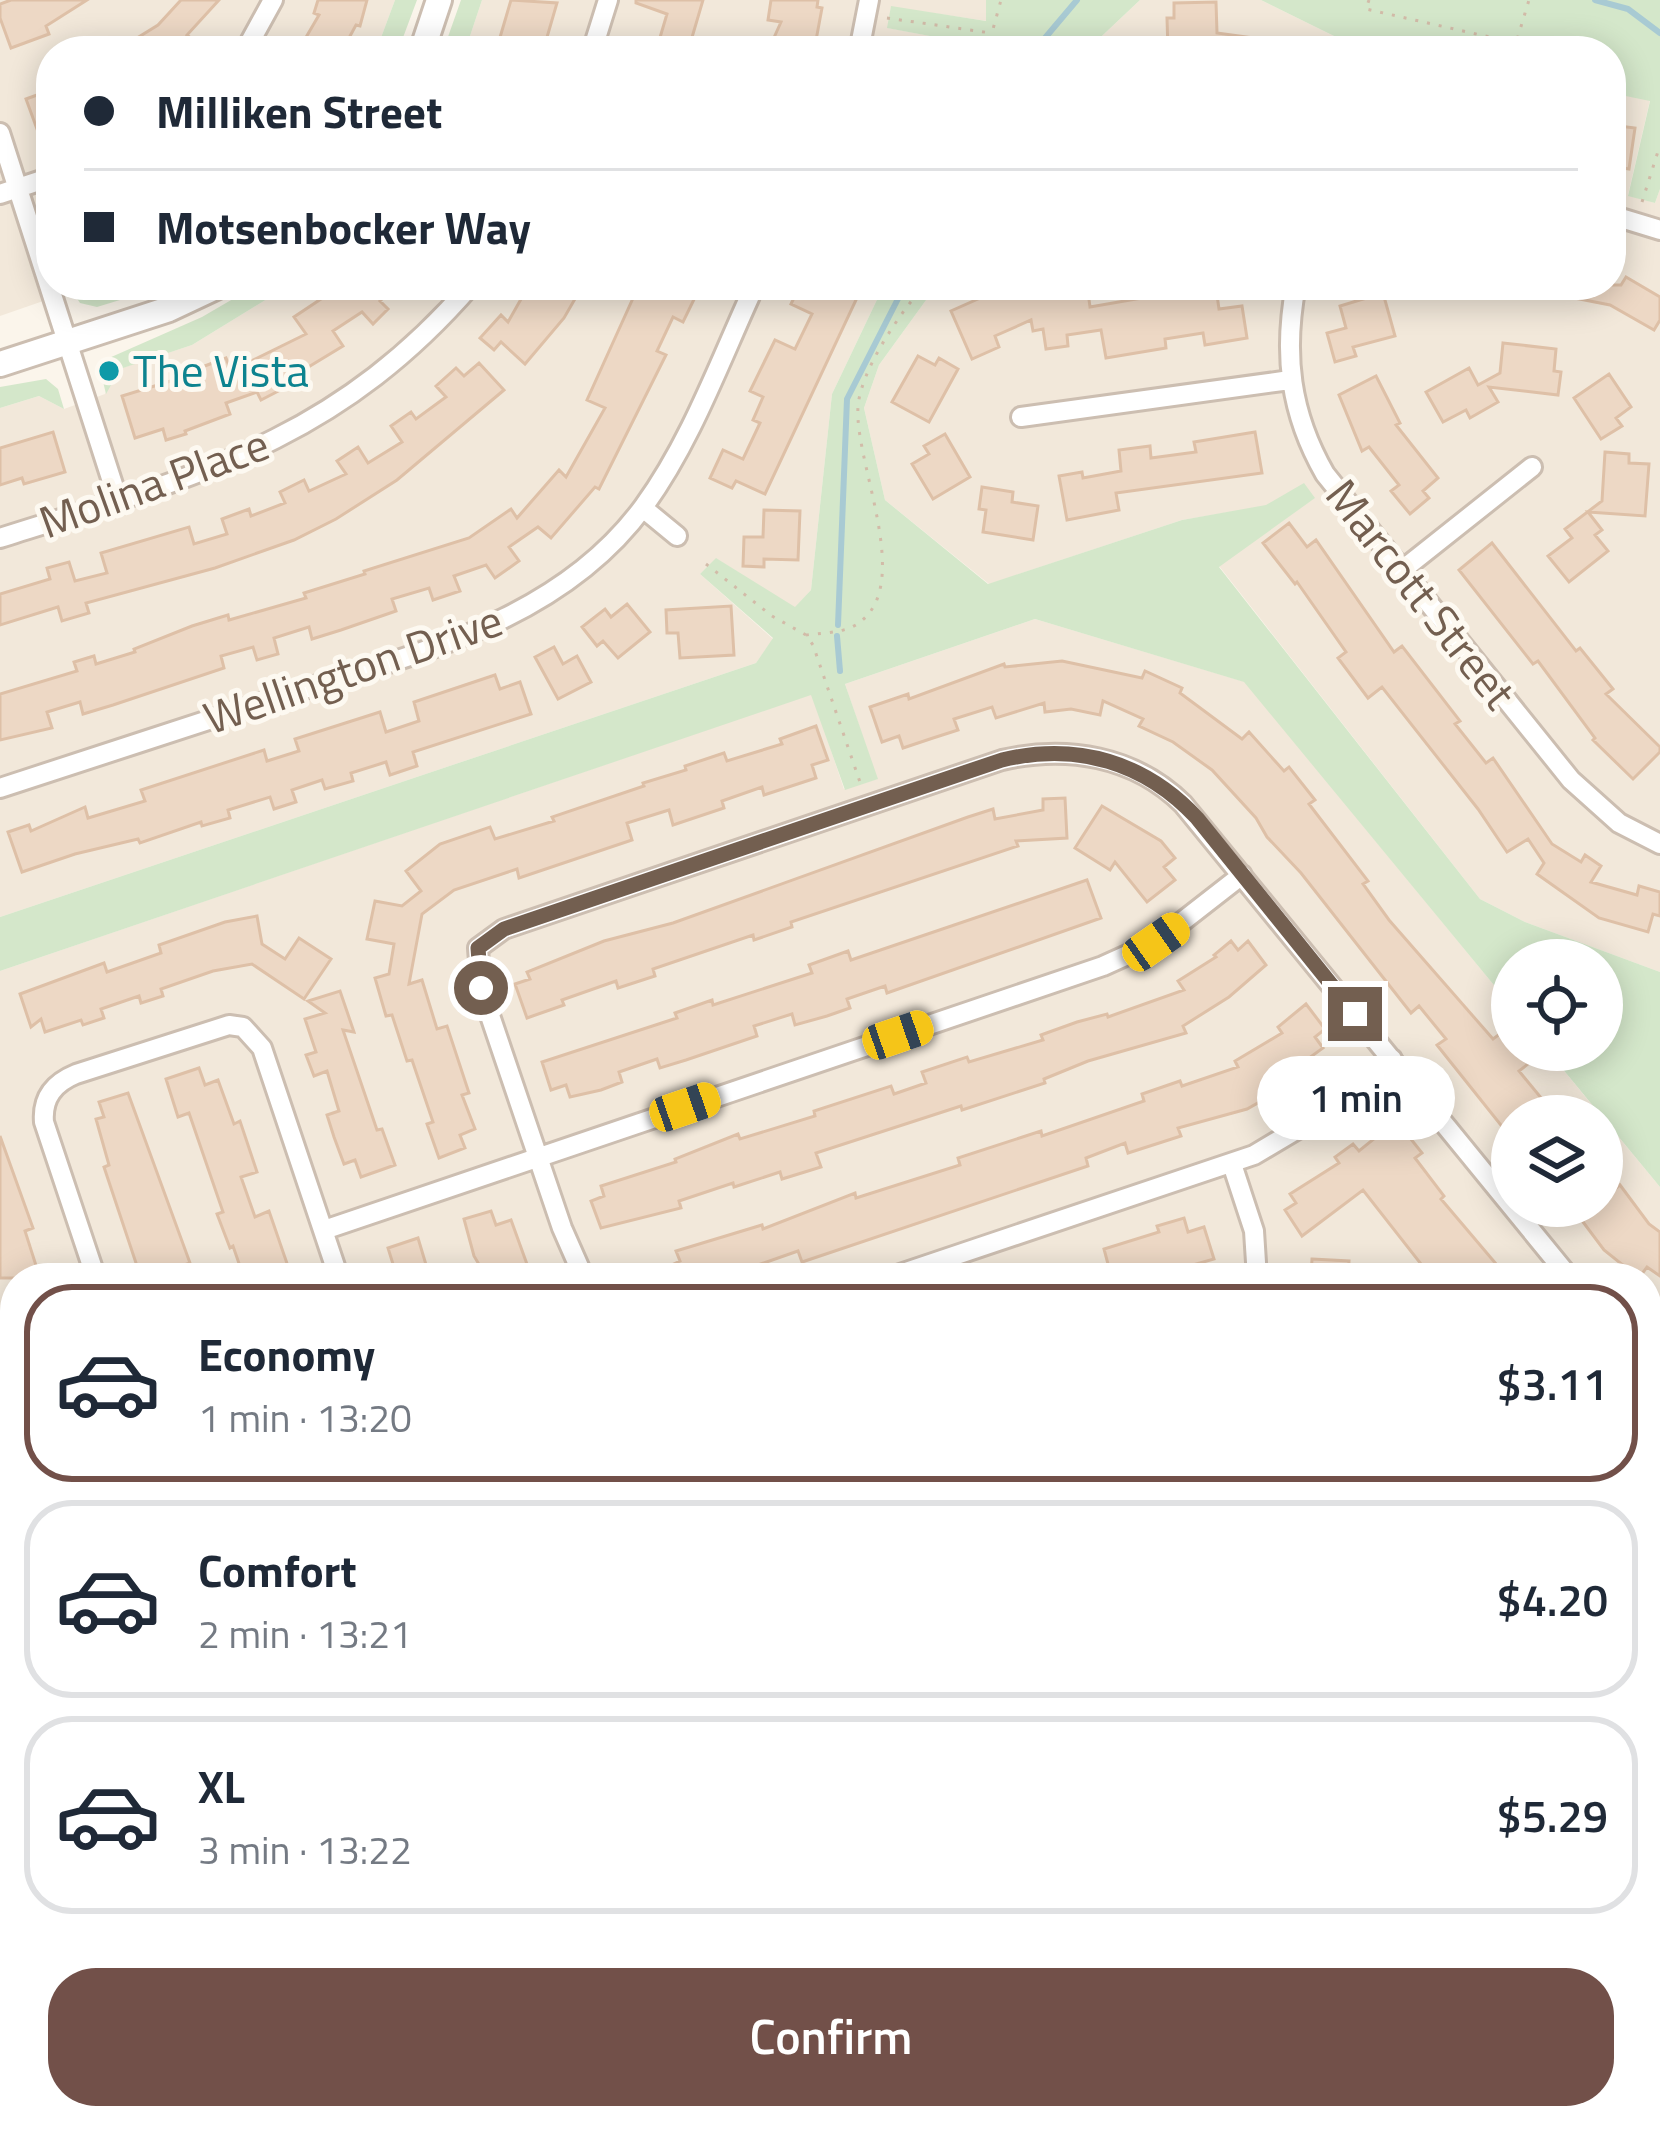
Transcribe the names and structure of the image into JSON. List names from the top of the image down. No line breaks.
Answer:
{"streets":{"street":["Molina Place","Marcott Street","Wellington Drive"]},"places":["The Vista"],"page":{"banner":["Milliken Street","Motsenbocker Way"],"bubble":"1 min","list":[{"name":"Economy","note":"1 min · 13:20","value":"$3.11"},{"name":"Comfort","note":"2 min · 13:21","value":"$4.20"},{"name":"XL","note":"3 min · 13:22","value":"$5.29"}],"buttons":"Confirm"}}
